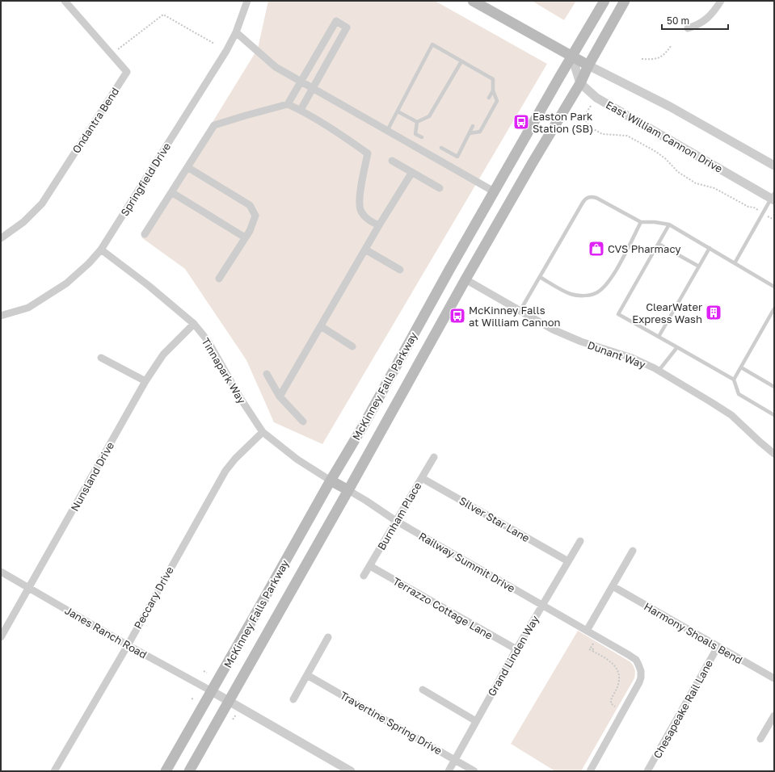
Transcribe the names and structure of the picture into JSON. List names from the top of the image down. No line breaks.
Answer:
{"streets":{"main road":["McKinney Falls Parkway"],"street":["Ondantra Bend","East William Cannon Drive","Springfield Drive","Dunant Way","Tinnapark Way","Nunsland Drive","Burnham Place","Silver Star Lane","Railway Summit Drive","Peccary Drive","Terrazzo Cottage Lane","Janes Ranch Road","Harmony Shoals Bend","Grand Linden Way","Chesapeake Rail Lane","Travertine Spring Drive"]},"crossings":[["East William Cannon Drive","McKinney Falls Parkway"],["Springfield Drive","Tinnapark Way"],["Dunant Way","McKinney Falls Parkway"],["Tinnapark Way","McKinney Falls Parkway"],["Tinnapark Way","Nunsland Drive"],["Tinnapark Way","Peccary Drive"],["McKinney Falls Parkway","Railway Summit Drive"],["McKinney Falls Parkway","Janes Ranch Road"],["Nunsland Drive","Janes Ranch Road"],["Burnham Place","Silver Star Lane"],["Burnham Place","Railway Summit Drive"],["Burnham Place","Terrazzo Cottage Lane"],["Silver Star Lane","Grand Linden Way"],["Railway Summit Drive","Grand Linden Way"],["Peccary Drive","Janes Ranch Road"],["Terrazzo Cottage Lane","Grand Linden Way"],["Harmony Shoals Bend","Chesapeake Rail Lane"],["Grand Linden Way","Travertine Spring Drive"]],"places":{"bus stop":["Easton Park Station (SB)","McKinney Falls at William Cannon"],"shop":["CVS Pharmacy"],"building":["ClearWater Express Wash"]},"scale_bar":"50 m"}
